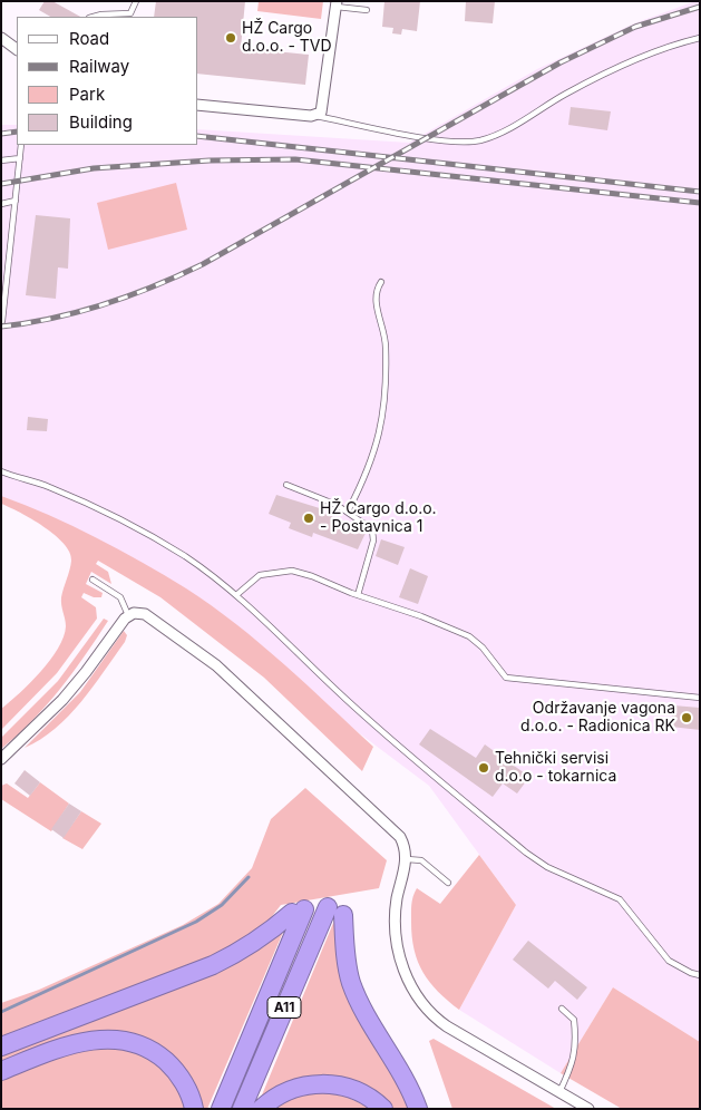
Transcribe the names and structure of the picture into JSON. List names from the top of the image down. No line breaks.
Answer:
{"streets":{"highway":["A11"]},"places":["HŽ Cargo d.o.o. - TVD","HŽ Cargo d.o.o. - Postavnica 1","Održavanje vagona d.o.o. - Radionica RK","Tehnički servisi d.o.o - tokarnica"],"legend":["Road","Railway","Park","Building"]}
